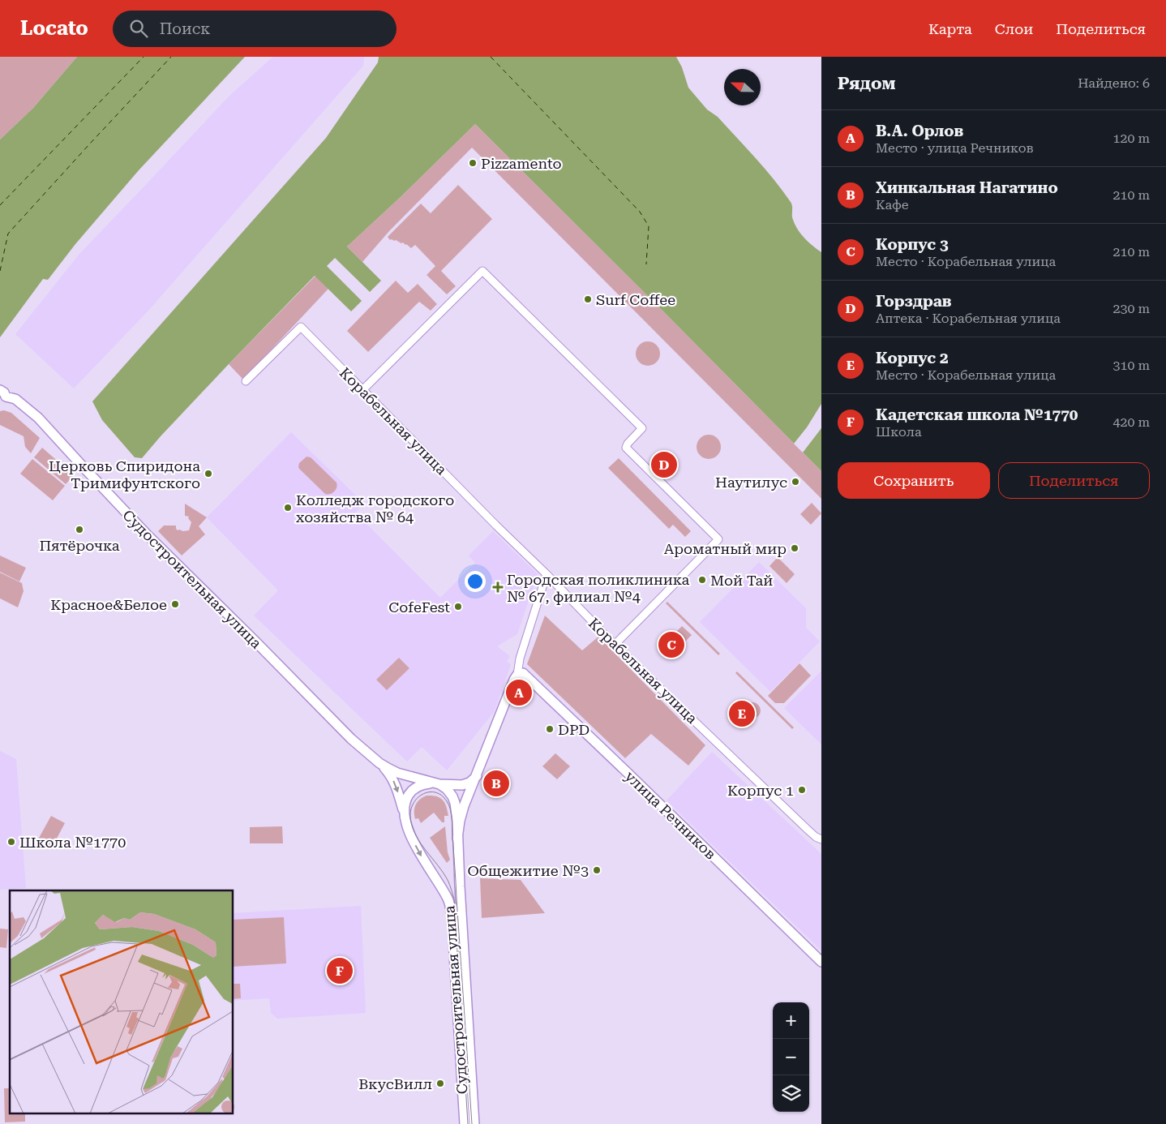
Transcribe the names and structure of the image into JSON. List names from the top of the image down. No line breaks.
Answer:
{"streets":{"street":["Корабельная улица","Судостроительная улица","улица Речников"]},"places":{"other":["Pizzamento","Surf Coffee","Церковь Спиридона Тримифунтского","Наутилус","Колледж городского хозяйства № 64","Пятёрочка","Ароматный мир","Мой Тай","Красное&Белое","CofeFest","DPD","Корпус 1","Школа №1770","Общежитие №3","ВкусВилл"],"health":["Городская поликлиника № 67, филиал №4"]},"north":"left","page":{"header":"Locato","search":"Поиск","nav":["Карта","Слои","Поделиться"],"heading":["Рядом","Найдено: 6"],"list":[{"mark":"A","name":"В.А. Орлов","note":"Место · улица Речников","value":"120 m"},{"mark":"B","name":"Хинкальная Нагатино","note":"Кафе","value":"210 m"},{"mark":"C","name":"Корпус 3","note":"Место · Корабельная улица","value":"210 m"},{"mark":"D","name":"Горздрав","note":"Аптека · Корабельная улица","value":"230 m"},{"mark":"E","name":"Корпус 2","note":"Место · Корабельная улица","value":"310 m"},{"mark":"F","name":"Кадетская школа №1770","note":"Школа","value":"420 m"}],"pins":["D","C","A","E","B","F"],"buttons":["Сохранить","Поделиться"],"map_buttons":["+","−"]}}
